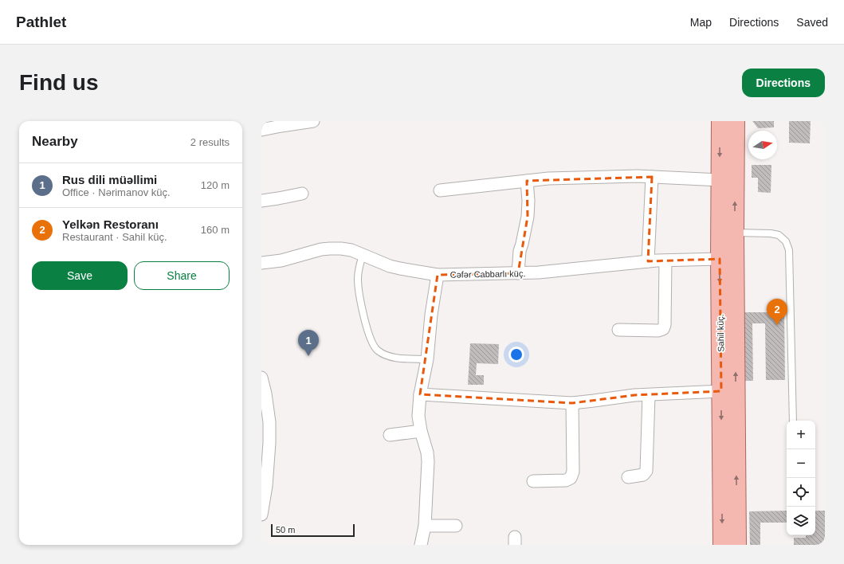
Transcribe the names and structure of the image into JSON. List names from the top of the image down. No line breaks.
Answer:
{"streets":{"main road":["Sahil küç."],"street":["Cəfər Cabbarlı küç."]},"crossings":[["Cəfər Cabbarlı küç.","Sahil küç."]],"scale_bar":"50 m","north":"right","page":{"header":"Pathlet","nav":["Map","Directions","Saved"],"buttons":["Directions",["Save","Share"]],"title":"Find us","heading":["Nearby","2 results"],"list":[{"mark":"1","name":"Rus dili müəllimi","note":"Office · Nərimanov küç.","value":"120 m"},{"mark":"2","name":"Yelkən Restoranı","note":"Restaurant · Sahil küç.","value":"160 m"}],"pins":["2","1"],"map_buttons":["+","−"],"scale":"50 m"}}
